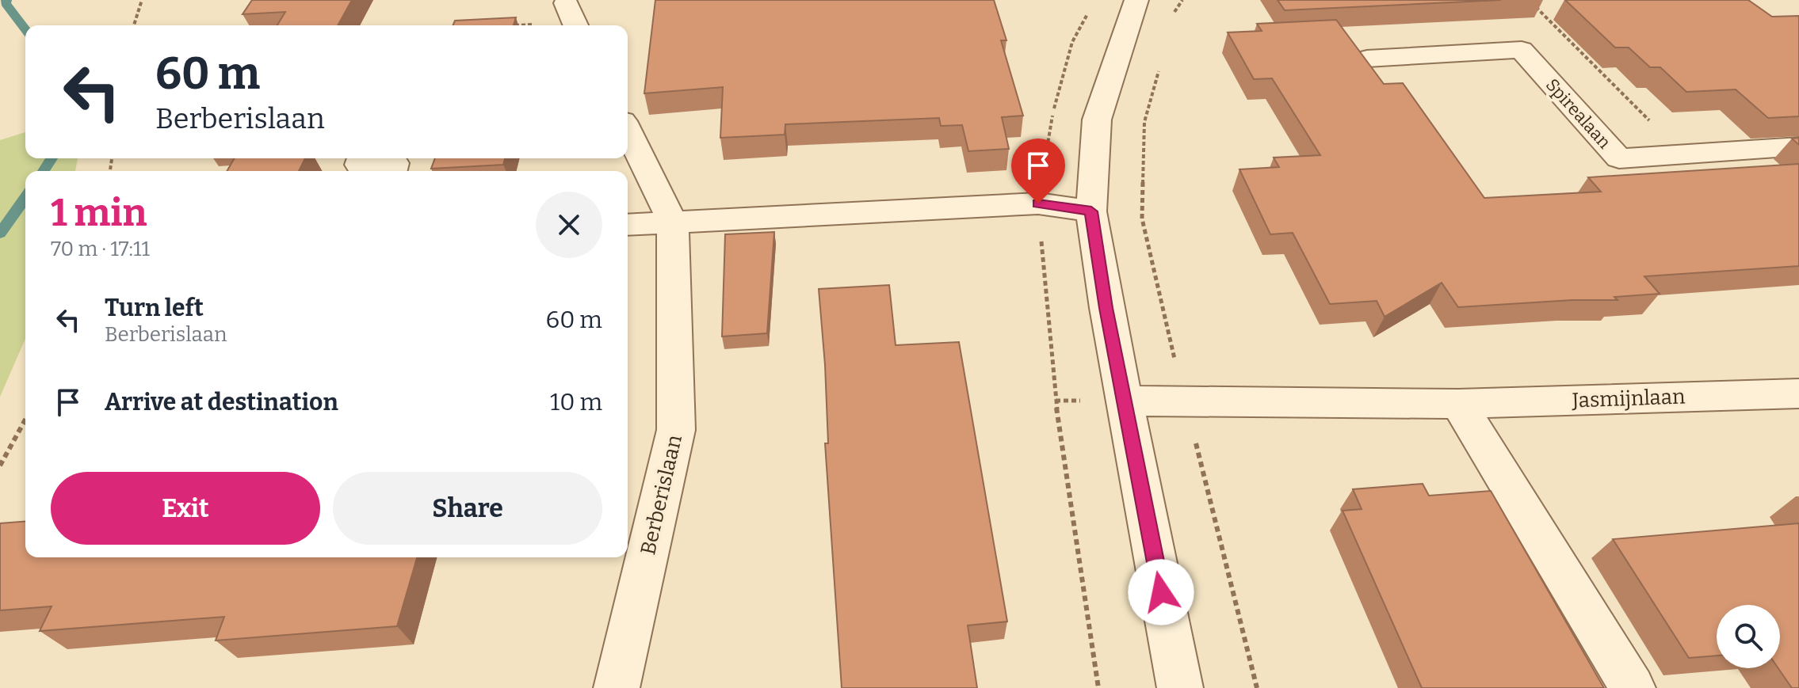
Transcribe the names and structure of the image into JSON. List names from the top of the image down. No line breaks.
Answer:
{"streets":{"street":["Spirealaan","Jasmijnlaan","Berberislaan"]},"page":{"turn":["60 m","Berberislaan"],"heading":["1 min","70 m · 17:11"],"list":[{"name":"Turn left","note":"Berberislaan","value":"60 m"},{"name":"Arrive at destination","value":"10 m"}],"buttons":["Exit","Share"]}}
